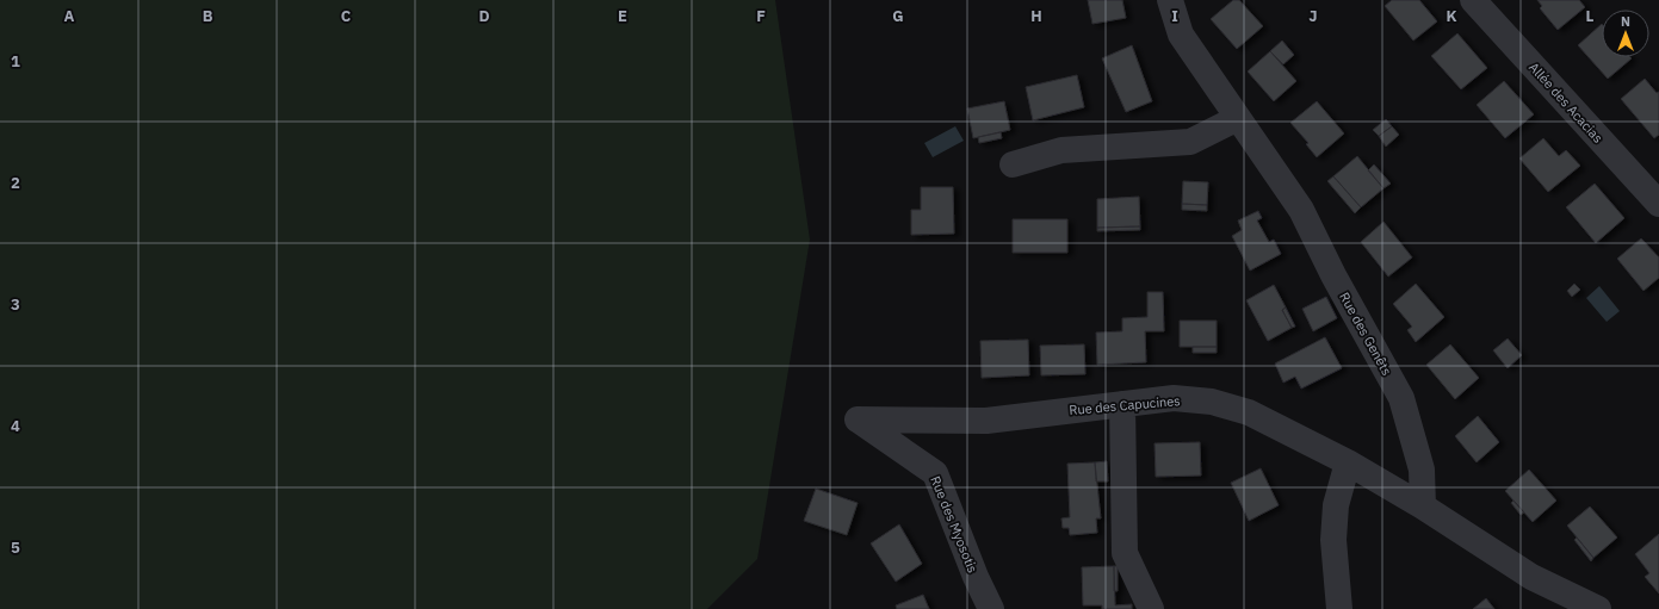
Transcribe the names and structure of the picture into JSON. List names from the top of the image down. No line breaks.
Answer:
{"streets":{"street":["Allée des Acacias","Rue des Genêts","Rue des Capucines","Rue des Myosotis"]},"crossings":[["Rue des Genêts","Rue des Capucines"],["Rue des Capucines","Rue des Myosotis"]],"north":"top","grid":{"columns":["A","B","C","D","E","F","G","H","I","J","K","L"],"rows":["1","2","3","4","5"]}}
